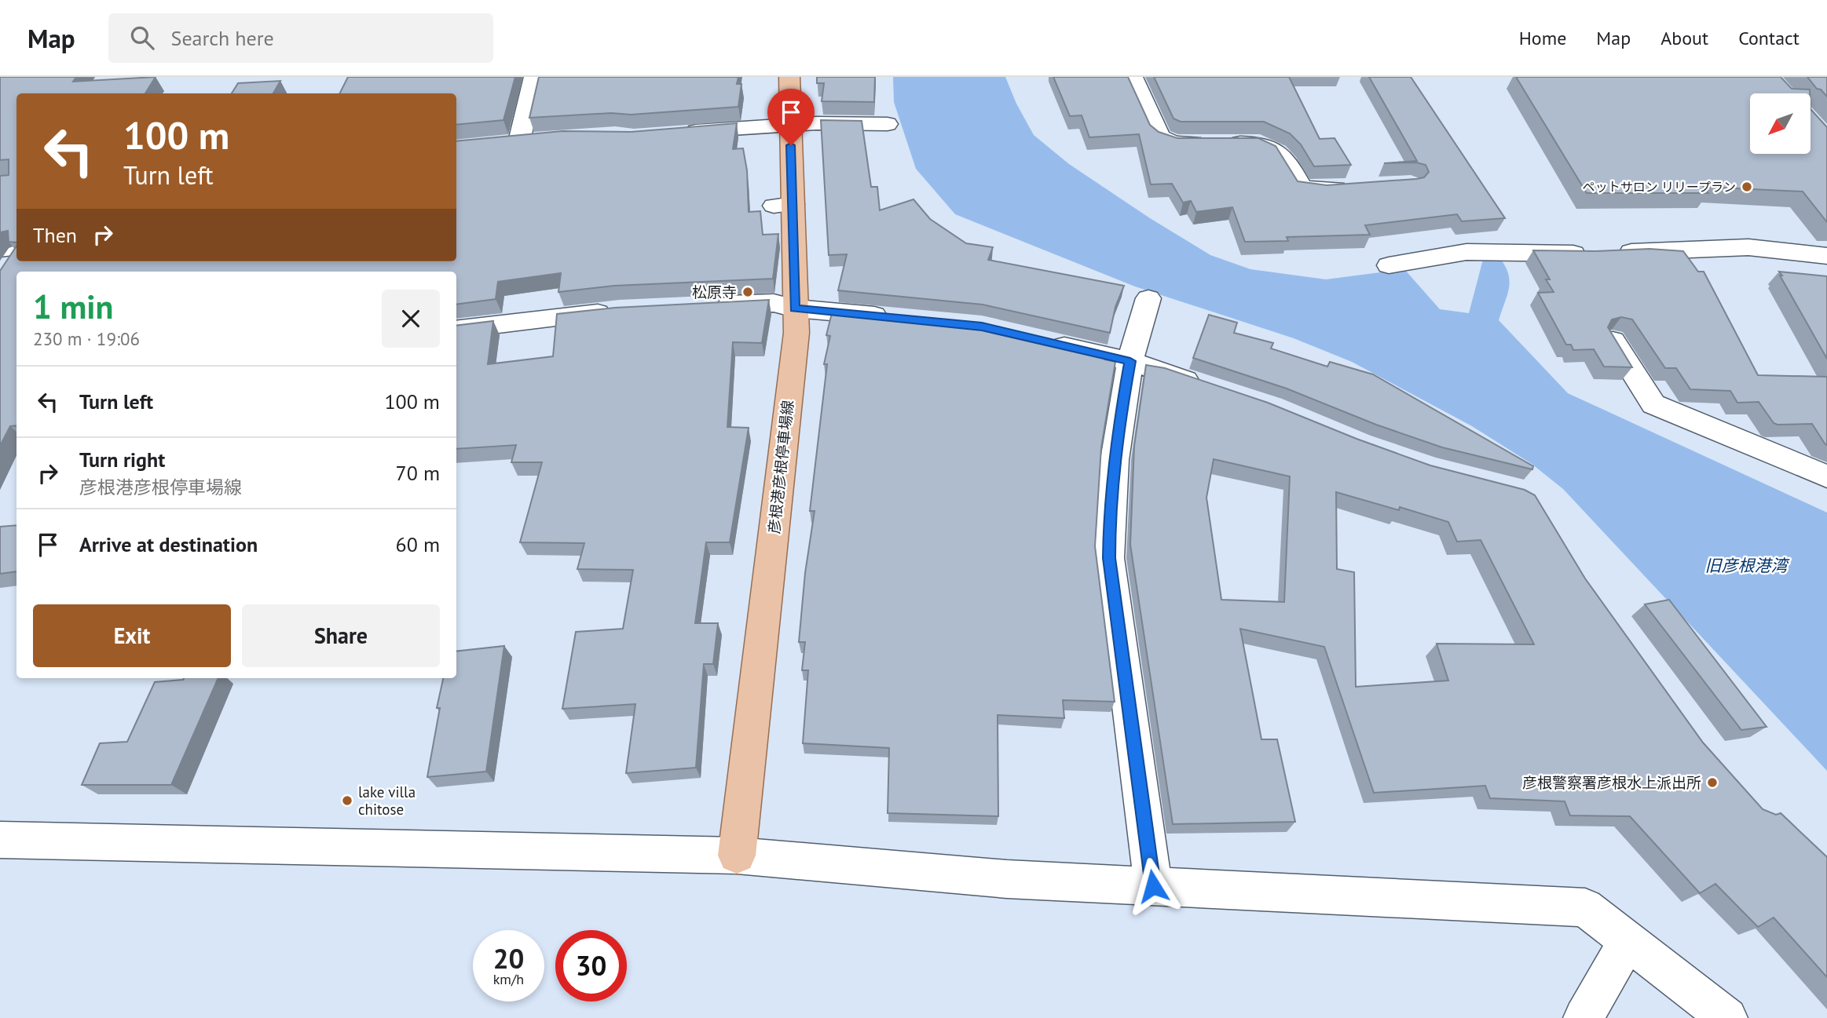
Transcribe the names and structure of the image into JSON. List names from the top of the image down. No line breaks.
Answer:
{"streets":{"main road":["彦根港彦根停車場線"]},"water":["旧彦根港湾"],"places":["ペットサロン リリープラン","松原寺","彦根警察署彦根水上派出所","lake villa chitose"],"north":"bottom left","page":{"header":"Map","search":"Search here","nav":["Home","Map","About","Contact"],"turn":["100 m","Turn left"],"then":"Then","heading":["1 min","230 m · 19:06"],"list":[{"name":"Turn left","value":"100 m"},{"name":"Turn right","note":"彦根港彦根停車場線","value":"70 m"},{"name":"Arrive at destination","value":"60 m"}],"buttons":["Exit","Share"],"speed":"20 km/h","limit":"30"}}
